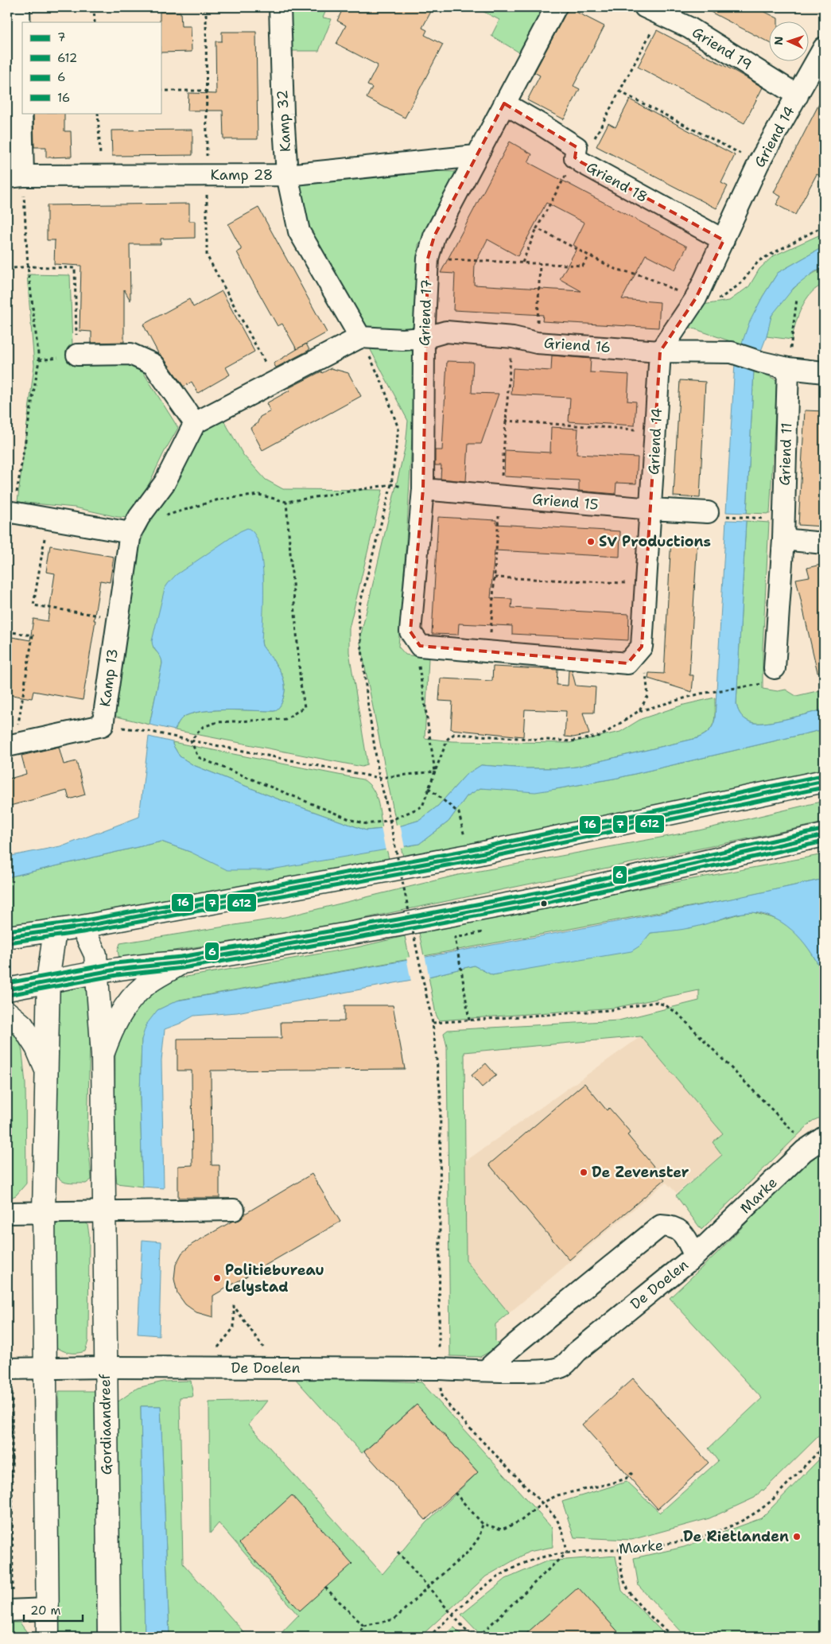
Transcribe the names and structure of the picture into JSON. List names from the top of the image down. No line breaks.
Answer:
{"streets":{"main road":["Gordiaandreef"],"street":["Griend 19","Kamp 32","Griend 14","Kamp 28","Griend 18","Griend 17","Griend 16","Griend 11","Griend 15","Kamp 13","Marke","De Doelen"]},"crossings":[["Griend 19","Griend 14"],["Kamp 32","Kamp 28"],["Griend 14","Griend 18"],["Griend 14","Griend 16"],["Griend 14","Griend 15"],["Kamp 28","Griend 17"],["Griend 18","Griend 17"],["Griend 17","Griend 16"],["Griend 17","Griend 15"],["Griend 16","Griend 11"],["Marke","De Doelen"],["De Doelen","Gordiaandreef"]],"places":["SV Productions","De Zevenster","Politiebureau Lelystad","De Rietlanden"],"lines":["transit line 16","transit line 7","transit line 612","transit line 6"],"legend":["7","612","6","16"],"scale_bar":"20 m","north":"left"}
